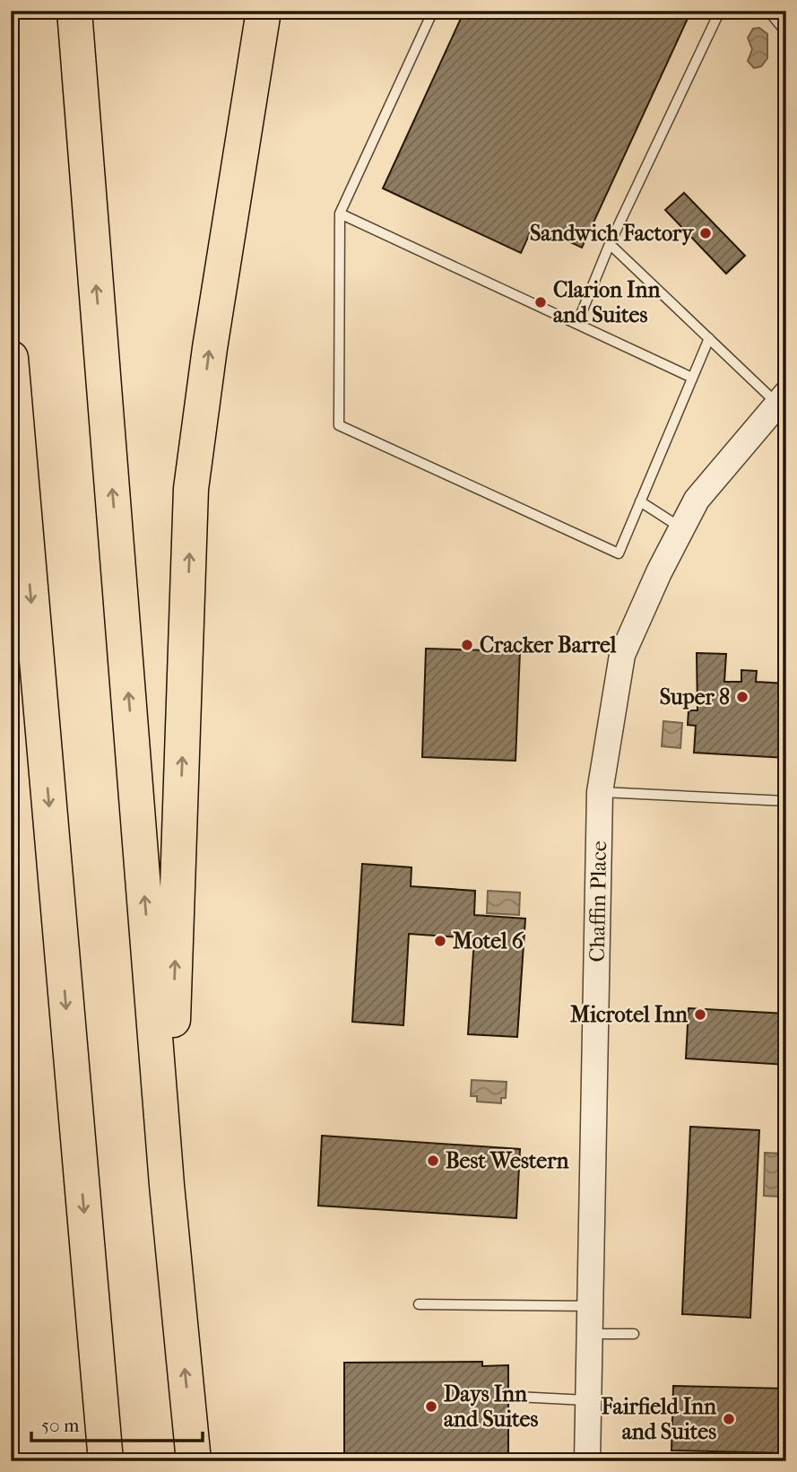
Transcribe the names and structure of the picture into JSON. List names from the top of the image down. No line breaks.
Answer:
{"streets":{"street":["Chaffin Place"]},"places":["Sandwich Factory","Clarion Inn and Suites","Cracker Barrel","Super 8","Motel 6","Microtel Inn","Best Western","Days Inn and Suites","Fairfield Inn and Suites"],"scale_bar":"50 m"}
